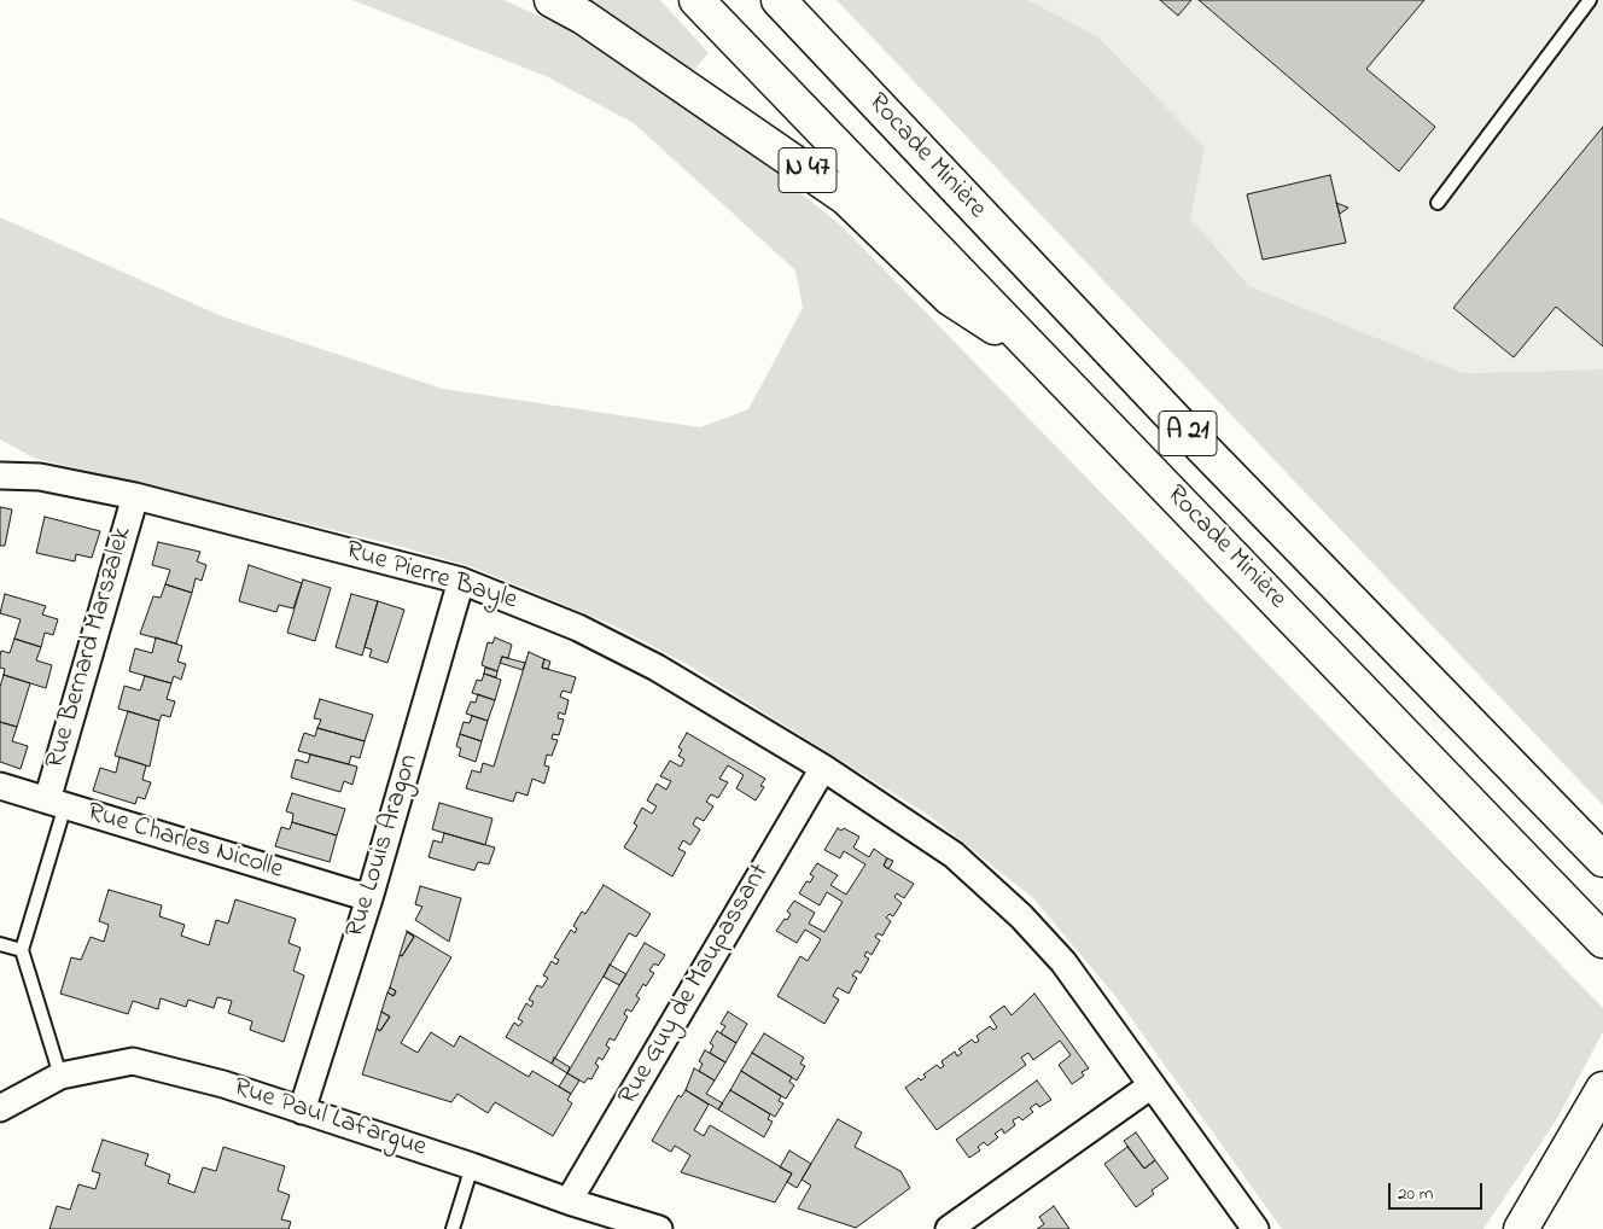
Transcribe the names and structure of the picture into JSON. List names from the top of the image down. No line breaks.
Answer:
{"streets":{"main road":["Rocade Minière","N 47","A 21"],"street":["Rue Pierre Bayle","Rue Bernard Marszalek","Rue Charles Nicolle","Rue Louis Aragon","Rue Guy de Maupassant","Rue Paul Lafargue"]},"crossings":[["Rocade Minière","N 47"],["Rue Pierre Bayle","Rue Bernard Marszalek"],["Rue Pierre Bayle","Rue Louis Aragon"],["Rue Pierre Bayle","Rue Guy de Maupassant"],["Rue Bernard Marszalek","Rue Charles Nicolle"],["Rue Charles Nicolle","Rue Louis Aragon"],["Rue Louis Aragon","Rue Paul Lafargue"],["Rue Guy de Maupassant","Rue Paul Lafargue"]],"scale_bar":"20 m"}
